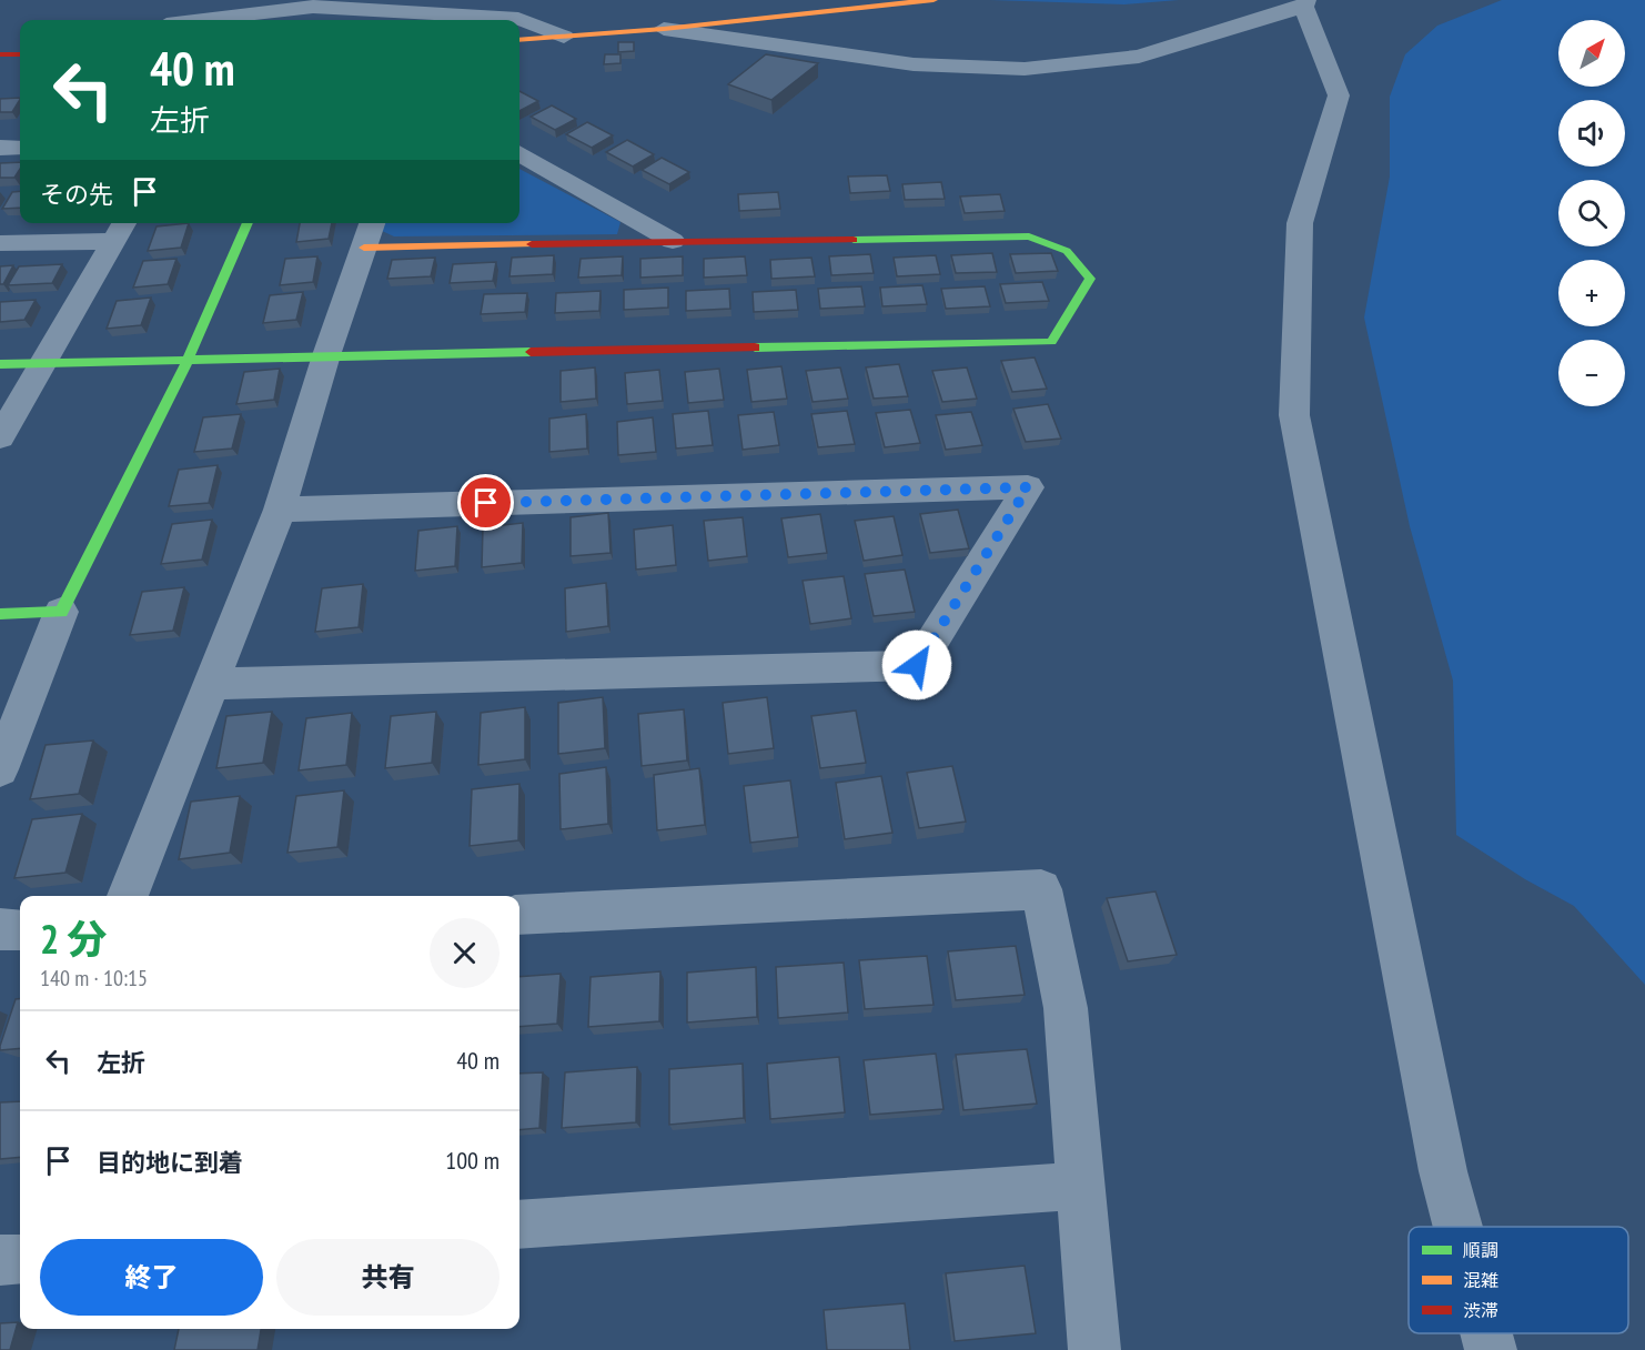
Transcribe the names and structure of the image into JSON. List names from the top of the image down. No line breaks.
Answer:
{"legend":["順調","混雑","渋滞"],"north":"top right","page":{"map_buttons":["+","−"],"turn":["40 m","左折"],"then":"その先","heading":["2 分","140 m · 10:15"],"list":[{"name":"左折","value":"40 m"},{"name":"目的地に到着","value":"100 m"}],"buttons":["終了","共有"]}}
